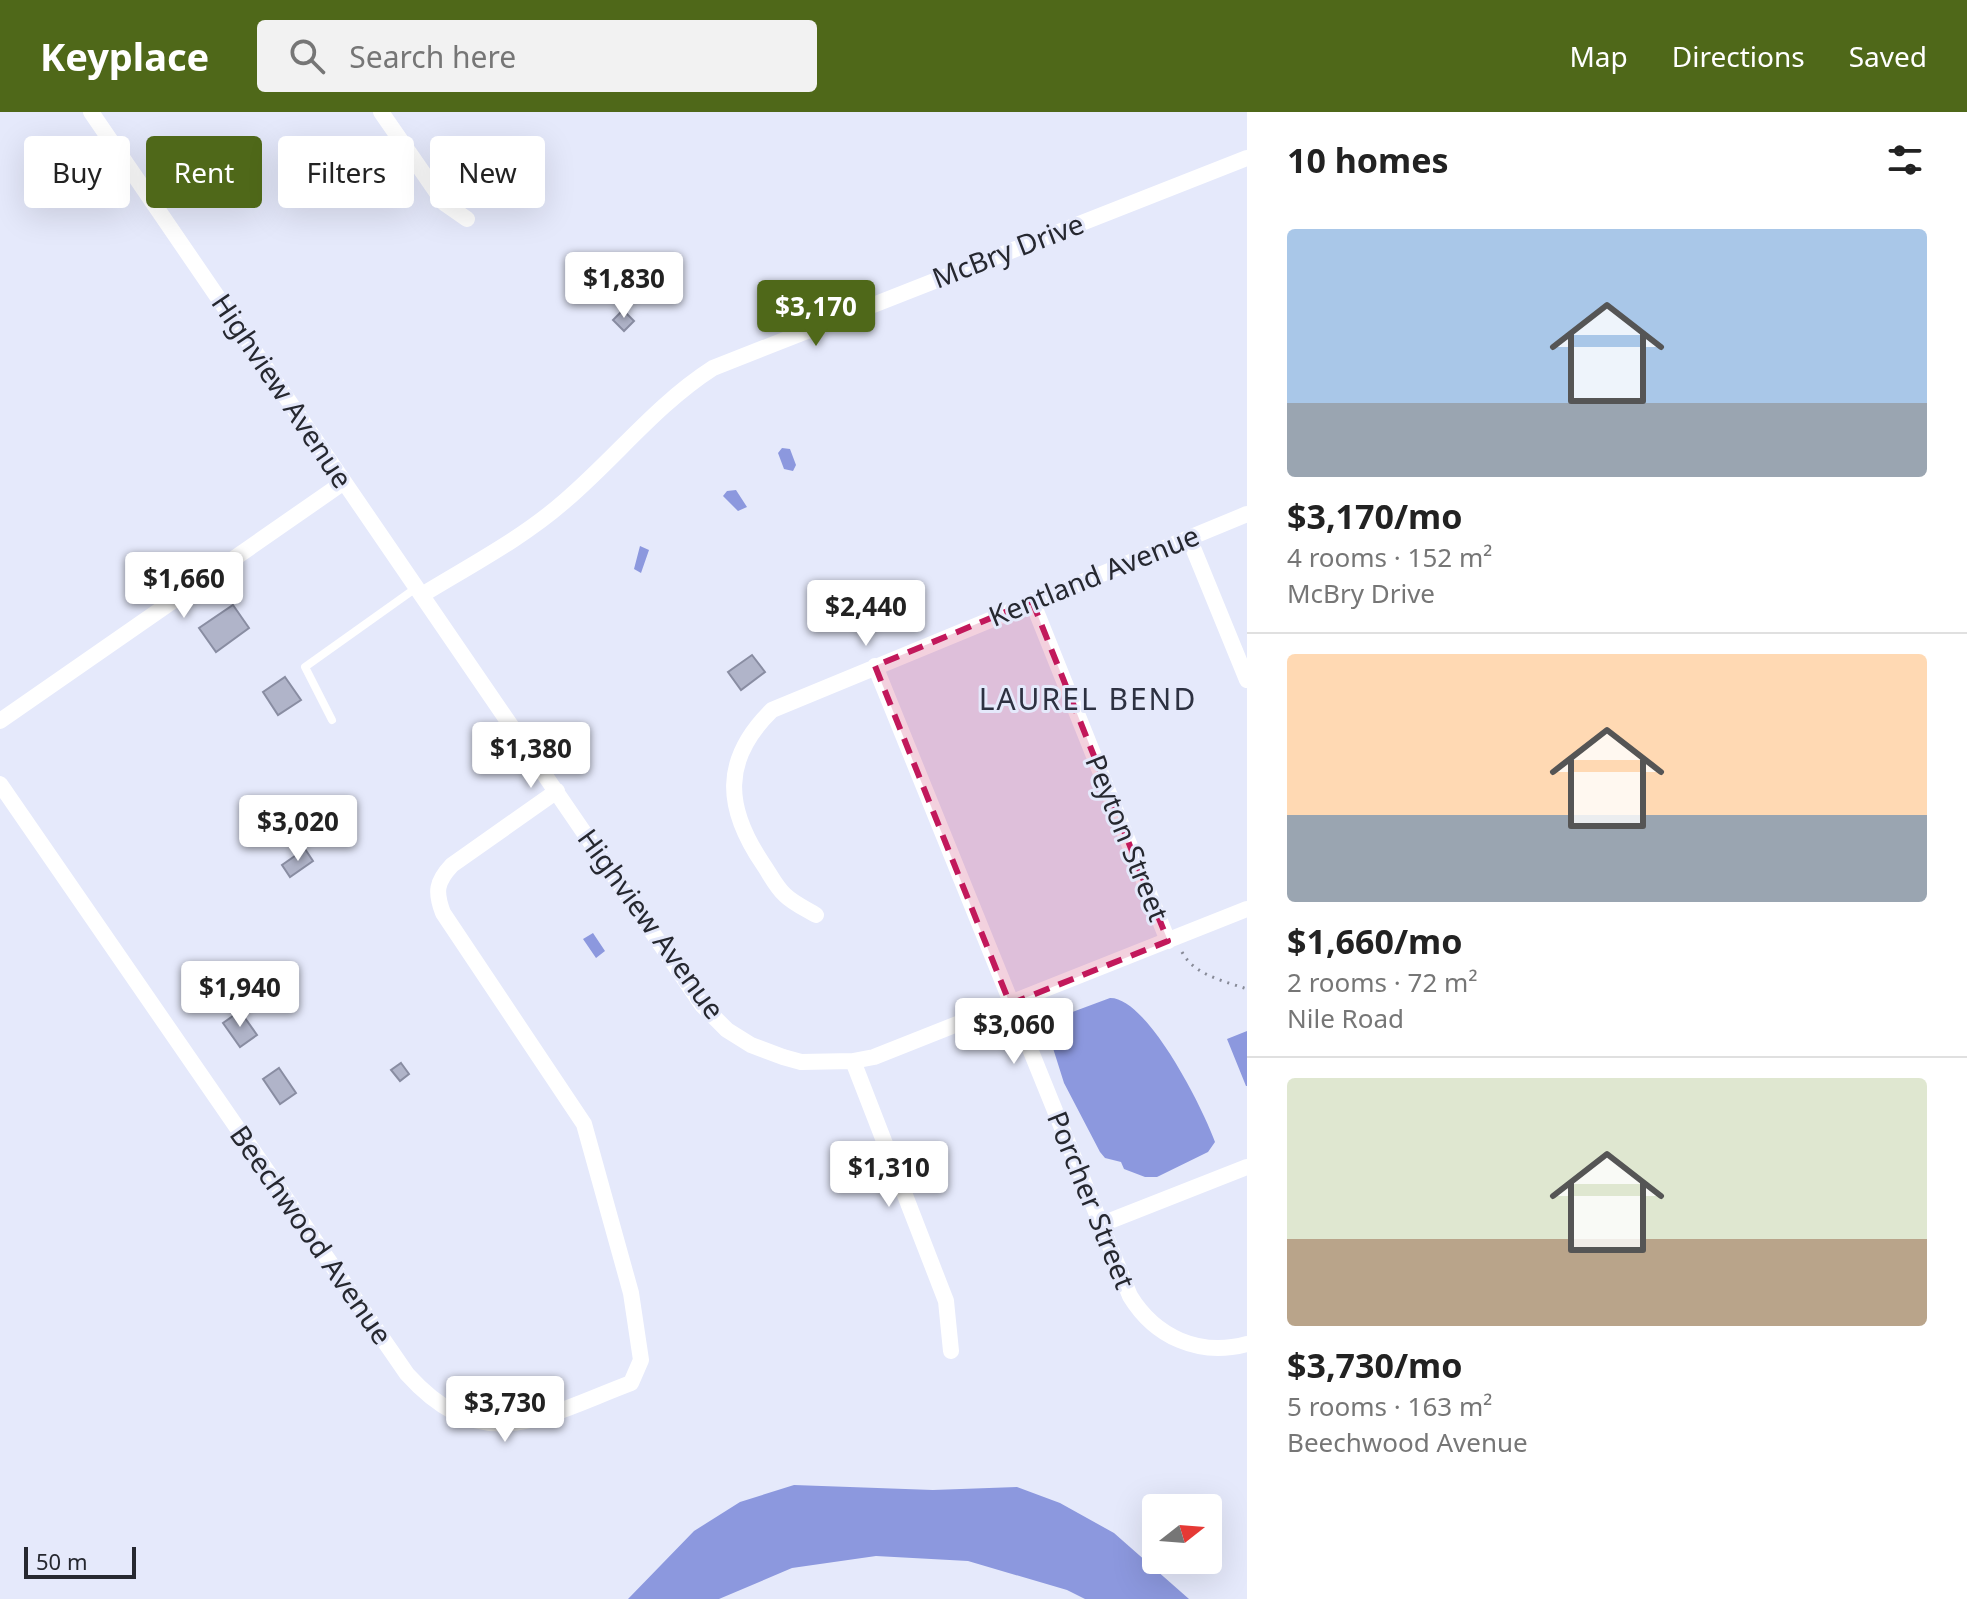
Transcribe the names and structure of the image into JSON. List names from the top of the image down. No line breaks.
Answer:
{"streets":{"street":["McBry Drive","Highview Avenue","Kentland Avenue","Peyton Street","Porcher Street","Beechwood Avenue"]},"crossings":[["McBry Drive","Highview Avenue"],["Highview Avenue","Peyton Street"],["Highview Avenue","Porcher Street"],["Highview Avenue","Beechwood Avenue"],["Kentland Avenue","Peyton Street"],["Kentland Avenue","Porcher Street"]],"districts":["LAUREL BEND"],"scale_bar":"50 m","north":"right","page":{"header":"Keyplace","search":"Search here","nav":["Map","Directions","Saved"],"heading":"10 homes","chip":["Buy","Rent","Filters","New"],"list":[{"name":"$3,170/mo","note":"4 rooms · 152 m² · McBry Drive"},{"name":"$1,660/mo","note":"2 rooms · 72 m² · Nile Road"},{"name":"$3,730/mo","note":"5 rooms · 163 m² · Beechwood Avenue"}],"price":["$1,830","$3,170","$1,660","$2,440","$1,380","$3,020","$1,940","$3,060","$1,310","$3,730"],"scale":"50 m"}}
